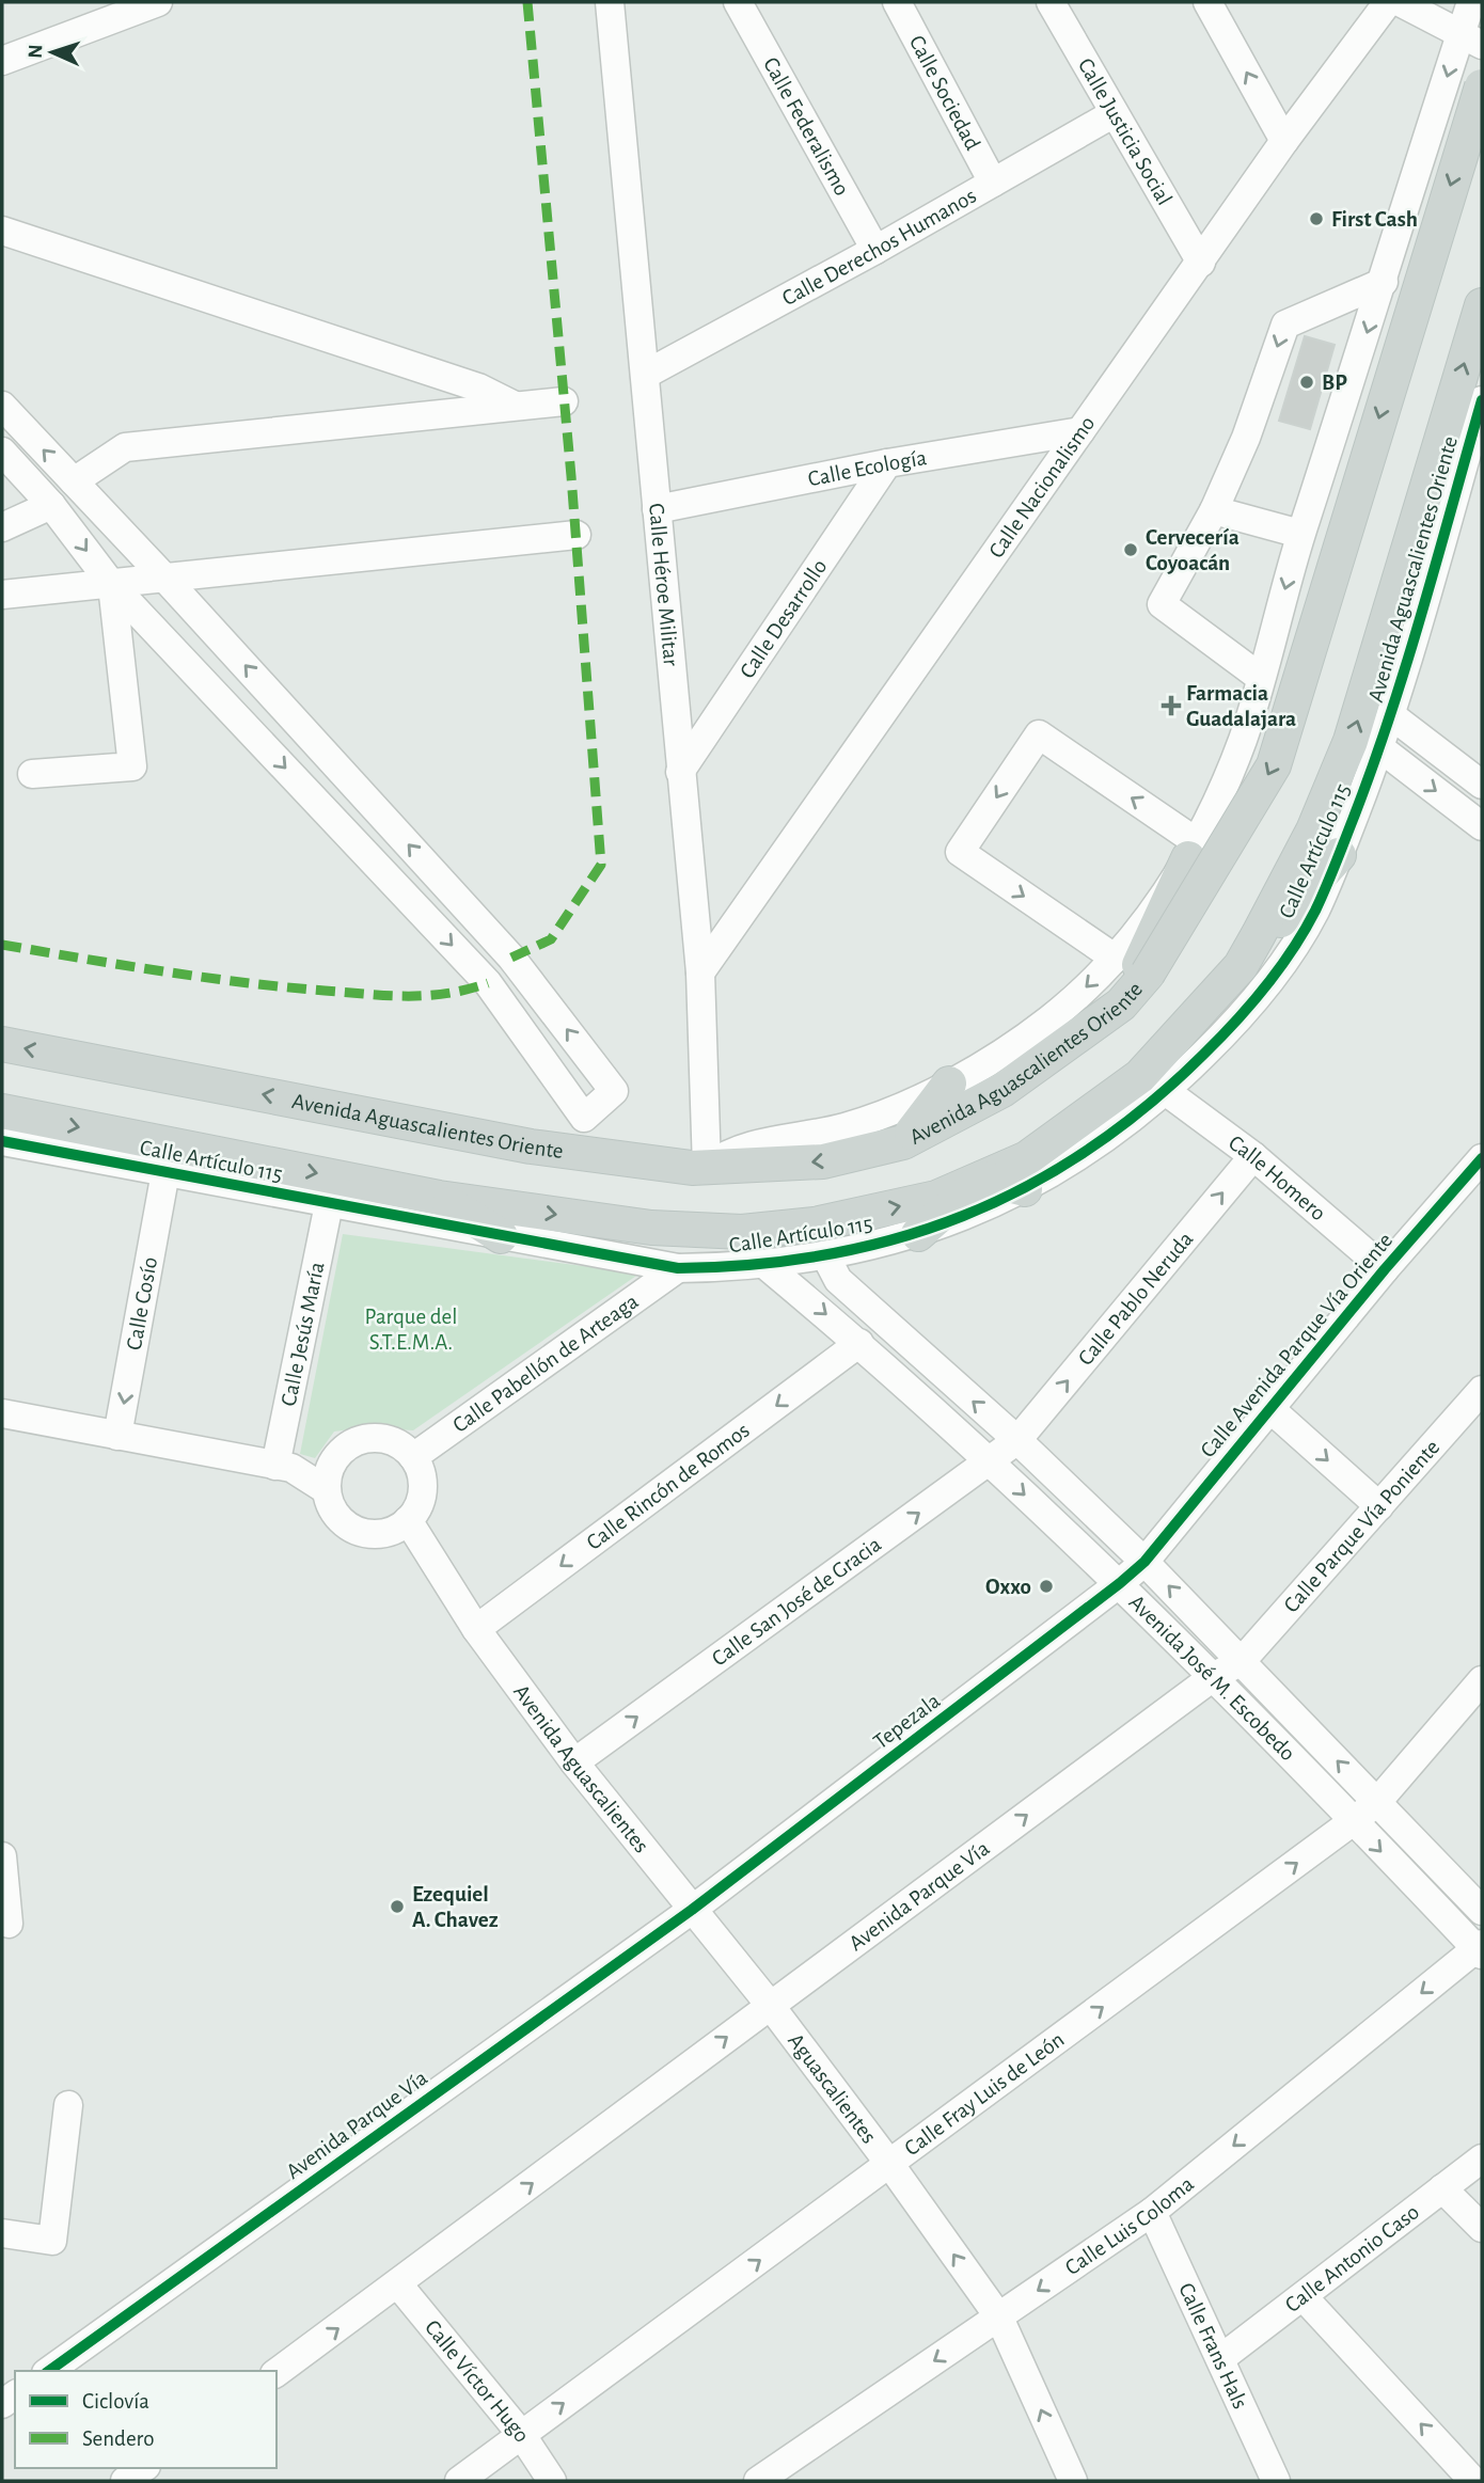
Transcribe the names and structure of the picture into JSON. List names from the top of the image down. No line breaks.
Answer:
{"streets":{"main road":["Avenida Aguascalientes Oriente"],"street":["Calle Sociedad","Calle Federalismo","Calle Justicia Social","Calle Derechos Humanos","Calle Ecología","Calle Nacionalismo","Calle Héroe Militar","Calle Desarrollo","Calle Artículo 115","Calle Homero","Calle Pablo Neruda","Calle Cosío","Calle Jesús María","Calle Avenida Parque Vía Oriente","Calle Pabellón de Arteaga","Calle Rincón de Romos","Calle Parque Vía Poniente","Calle San José de Gracia","Avenida José M. Escobedo","Tepezala","Avenida Aguascalientes","Avenida Parque Vía","Aguascalientes","Calle Fray Luis de León","Calle Luis Coloma","Calle Antonio Caso","Calle Frans Hals","Calle Víctor Hugo"]},"crossings":[["Calle Sociedad","Calle Derechos Humanos"],["Calle Federalismo","Calle Derechos Humanos"],["Calle Justicia Social","Calle Derechos Humanos"],["Calle Justicia Social","Calle Nacionalismo"],["Calle Derechos Humanos","Calle Héroe Militar"],["Calle Ecología","Calle Nacionalismo"],["Calle Ecología","Calle Héroe Militar"],["Calle Ecología","Calle Desarrollo"],["Calle Nacionalismo","Calle Héroe Militar"],["Avenida Aguascalientes Oriente","Calle Héroe Militar"],["Avenida Aguascalientes Oriente","Calle Artículo 115"],["Calle Héroe Militar","Calle Desarrollo"],["Calle Artículo 115","Calle Homero"],["Calle Artículo 115","Calle Cosío"],["Calle Artículo 115","Calle Jesús María"],["Calle Artículo 115","Calle Pabellón de Arteaga"],["Calle Artículo 115","Avenida José M. Escobedo"],["Calle Homero","Calle Pablo Neruda"],["Calle Homero","Calle Avenida Parque Vía Oriente"],["Calle Pablo Neruda","Calle San José de Gracia"],["Calle Pablo Neruda","Avenida José M. Escobedo"],["Calle Avenida Parque Vía Oriente","Avenida José M. Escobedo"],["Calle Avenida Parque Vía Oriente","Tepezala"],["Calle Pabellón de Arteaga","Avenida Aguascalientes"],["Calle Rincón de Romos","Avenida José M. Escobedo"],["Calle Rincón de Romos","Avenida Aguascalientes"],["Calle Parque Vía Poniente","Avenida José M. Escobedo"],["Calle Parque Vía Poniente","Avenida Parque Vía"],["Calle San José de Gracia","Avenida José M. Escobedo"],["Calle San José de Gracia","Avenida Aguascalientes"],["Avenida José M. Escobedo","Tepezala"],["Avenida José M. Escobedo","Avenida Parque Vía"],["Avenida José M. Escobedo","Calle Fray Luis de León"],["Avenida José M. Escobedo","Calle Luis Coloma"],["Tepezala","Avenida Aguascalientes"],["Tepezala","Avenida Parque Vía"],["Avenida Aguascalientes","Avenida Parque Vía"],["Avenida Aguascalientes","Aguascalientes"],["Avenida Parque Vía","Aguascalientes"],["Avenida Parque Vía","Calle Víctor Hugo"],["Aguascalientes","Calle Fray Luis de León"],["Aguascalientes","Calle Luis Coloma"],["Calle Fray Luis de León","Calle Víctor Hugo"],["Calle Luis Coloma","Calle Frans Hals"],["Calle Antonio Caso","Calle Frans Hals"]],"one_way":["Calle Pablo Neruda","Calle Cosío","Calle Rincón de Romos","Calle San José de Gracia","Aguascalientes","Calle Fray Luis de León","Calle Luis Coloma"],"parks":["Parque del S.T.E.M.A."],"places":{"other":["First Cash","BP","Cervecería Coyoacán","Oxxo","Ezequiel A. Chavez"],"health":["Farmacia Guadalajara"]},"legend":["Ciclovía","Sendero"],"north":"left"}
